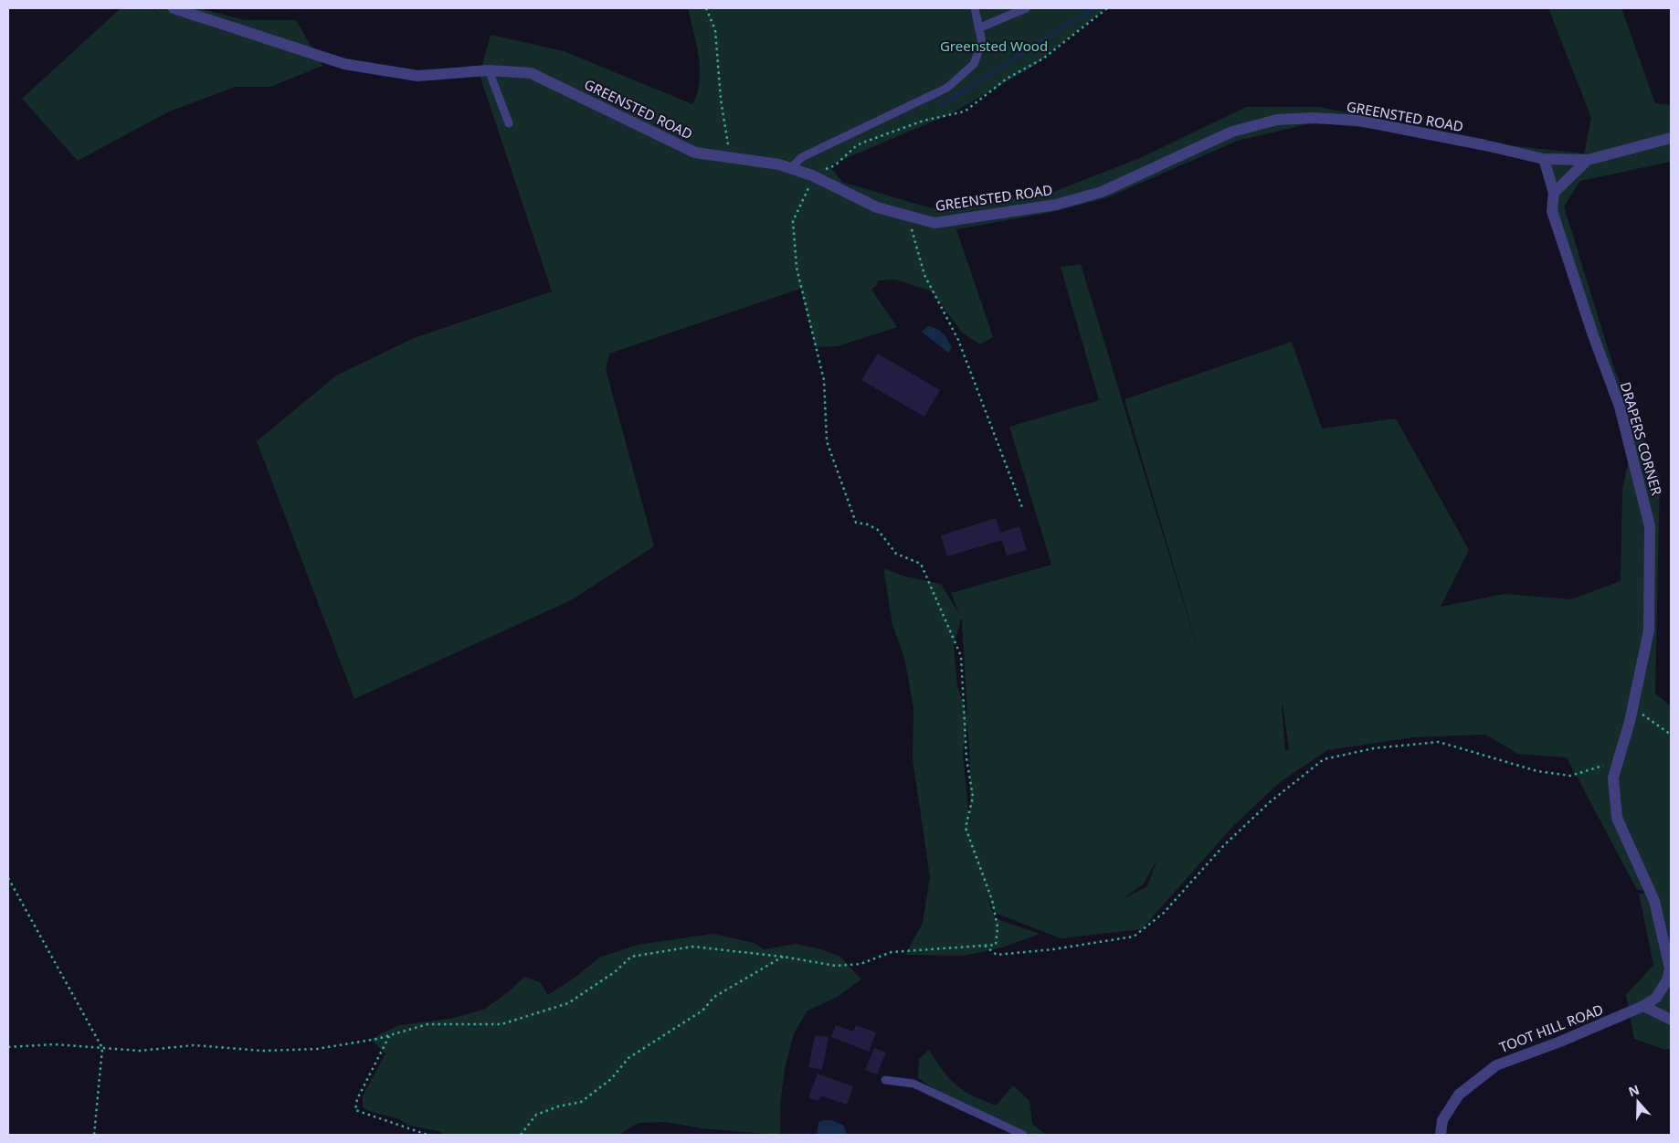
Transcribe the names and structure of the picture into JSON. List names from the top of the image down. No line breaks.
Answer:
{"streets":{"street":["GREENSTED ROAD","DRAPERS CORNER","TOOT HILL ROAD"]},"crossings":[["GREENSTED ROAD","DRAPERS CORNER"],["DRAPERS CORNER","TOOT HILL ROAD"]],"parks":["Greensted Wood"],"north":"top"}
